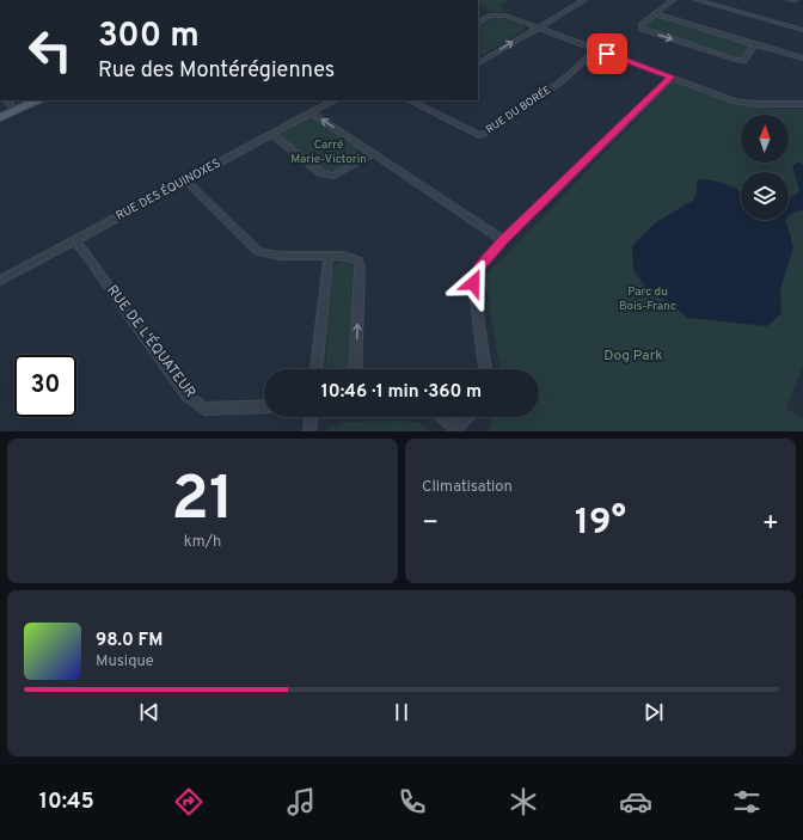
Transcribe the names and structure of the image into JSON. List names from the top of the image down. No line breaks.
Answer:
{"streets":{"street":["RUE DU BORÉE","RUE DES ÉQUINOXES","RUE DE L'ÉQUATEUR"]},"crossings":[["RUE DES ÉQUINOXES","RUE DE L'ÉQUATEUR"]],"parks":["Carré Marie-Victorin","Parc du Bois-Franc","Dog Park"],"north":"top","page":{"turn":["300 m","Rue des Montérégiennes"],"limit":"30","trip":"10:46 · 1 min · 360 m","tile":[["21","km/h"],"Climatisation"],"heat":["−","19°","+"],"song":["98.0 FM","Musique"],"tabs":"10:45"}}
